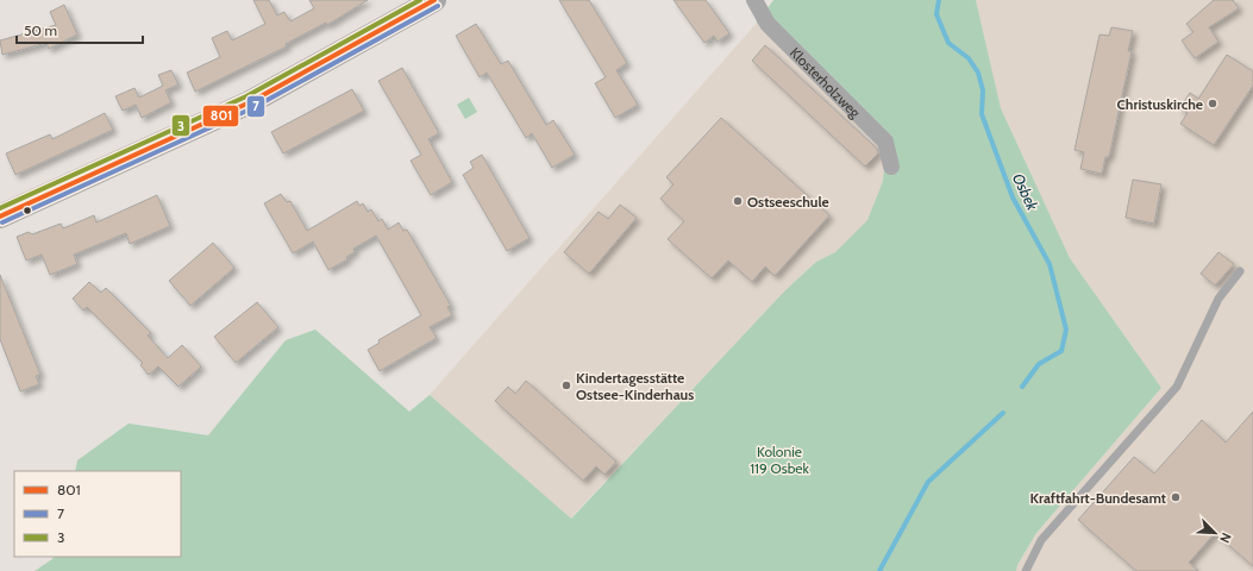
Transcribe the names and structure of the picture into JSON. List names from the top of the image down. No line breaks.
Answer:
{"streets":{"street":["Klosterholzweg"]},"water":["Osbek"],"parks":["Kolonie 119 Osbek"],"places":["Christuskirche","Ostseeschule","Kindertagesstätte Ostsee-Kinderhaus","Kraftfahrt-Bundesamt"],"lines":["transit line 801","transit line 3","transit line 7"],"legend":["801","7","3"],"scale_bar":"50 m","north":"bottom right"}
